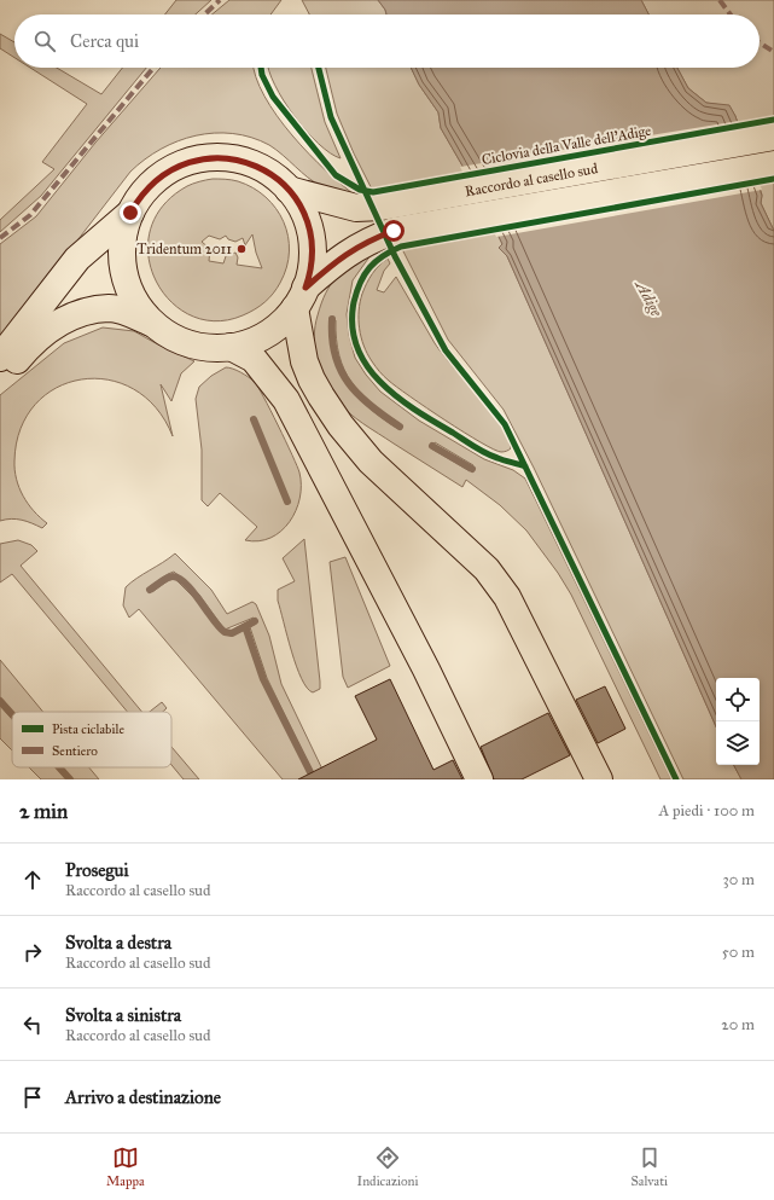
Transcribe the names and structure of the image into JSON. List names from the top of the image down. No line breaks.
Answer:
{"streets":{"main road":["Raccordo al casello sud"],"cycle path":["Ciclovia della Valle dell'Adige"]},"water":["Adige"],"places":["Tridentum 2011"],"legend":["Pista ciclabile","Sentiero"],"page":{"search":"Cerca qui","heading":["2 min","A piedi · 100 m"],"list":[["Prosegui","Raccordo al casello sud","30 m"],["Svolta a destra","Raccordo al casello sud","50 m"],["Svolta a sinistra","Raccordo al casello sud","20 m"],"Arrivo a destinazione"],"nav":["Mappa","Indicazioni","Salvati"]}}
